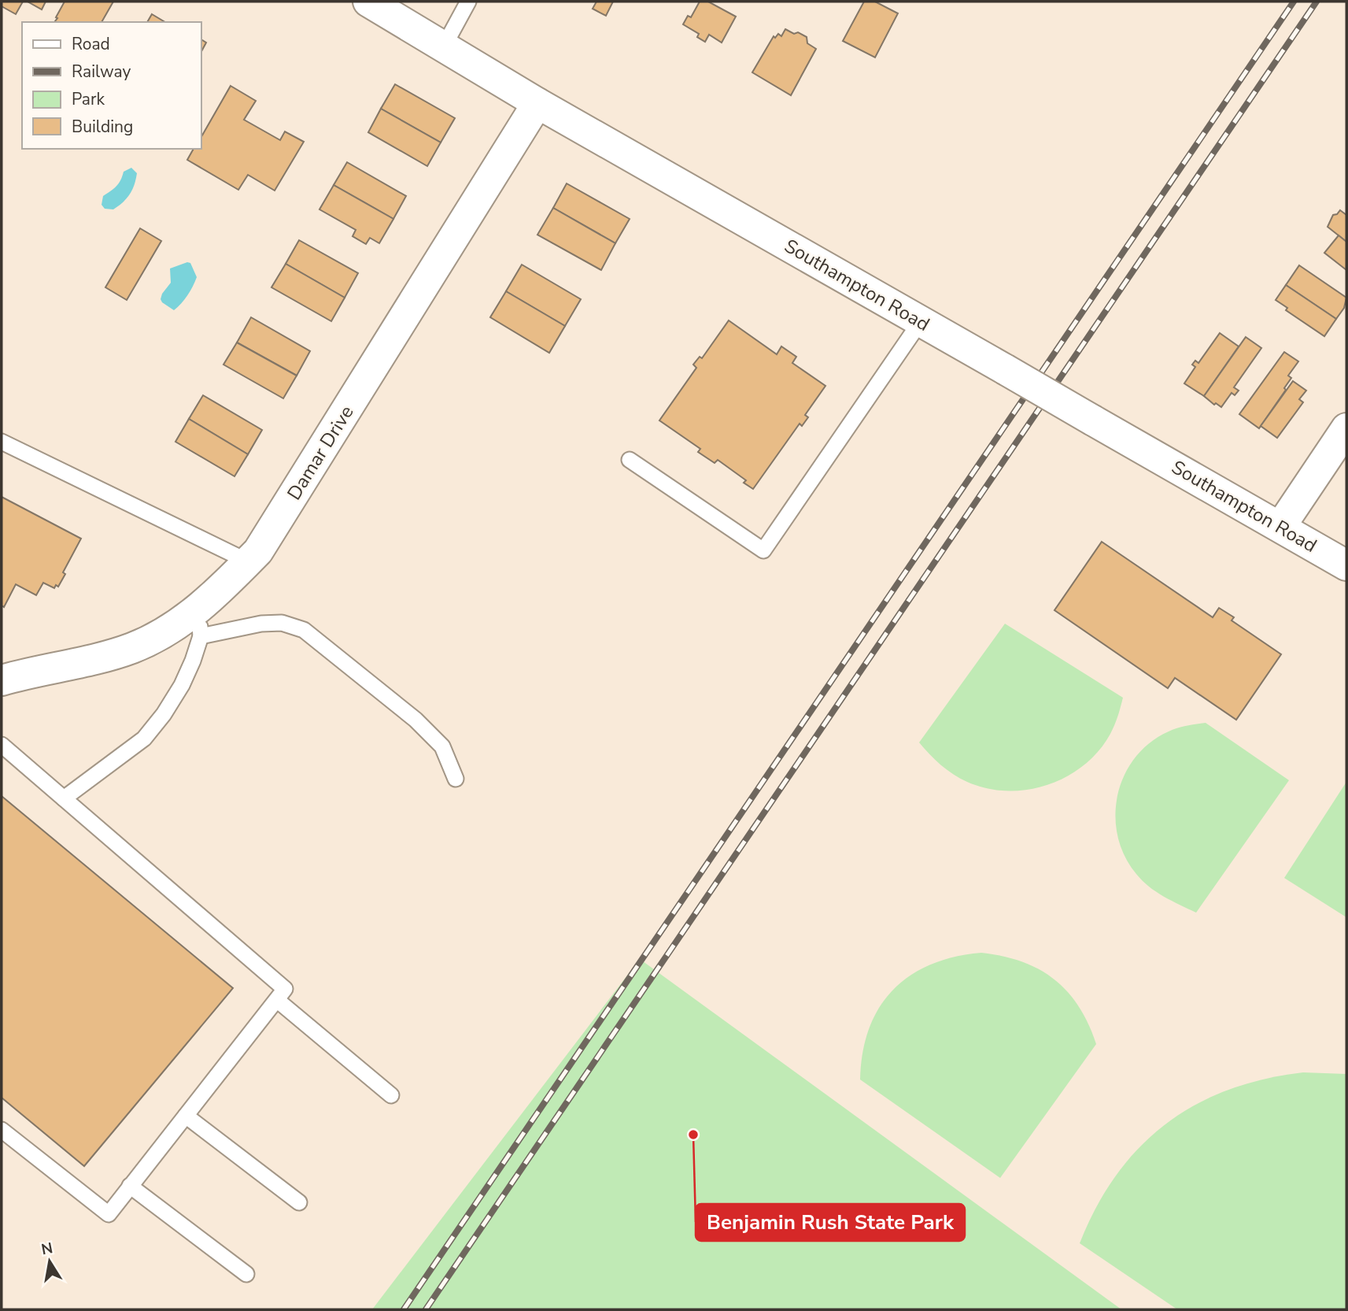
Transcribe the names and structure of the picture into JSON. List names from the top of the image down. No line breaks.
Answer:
{"streets":{"street":["Southampton Road","Damar Drive"]},"crossings":[["Southampton Road","Damar Drive"]],"places":["Benjamin Rush State Park"],"legend":["Road","Railway","Park","Building"],"north":"top"}
